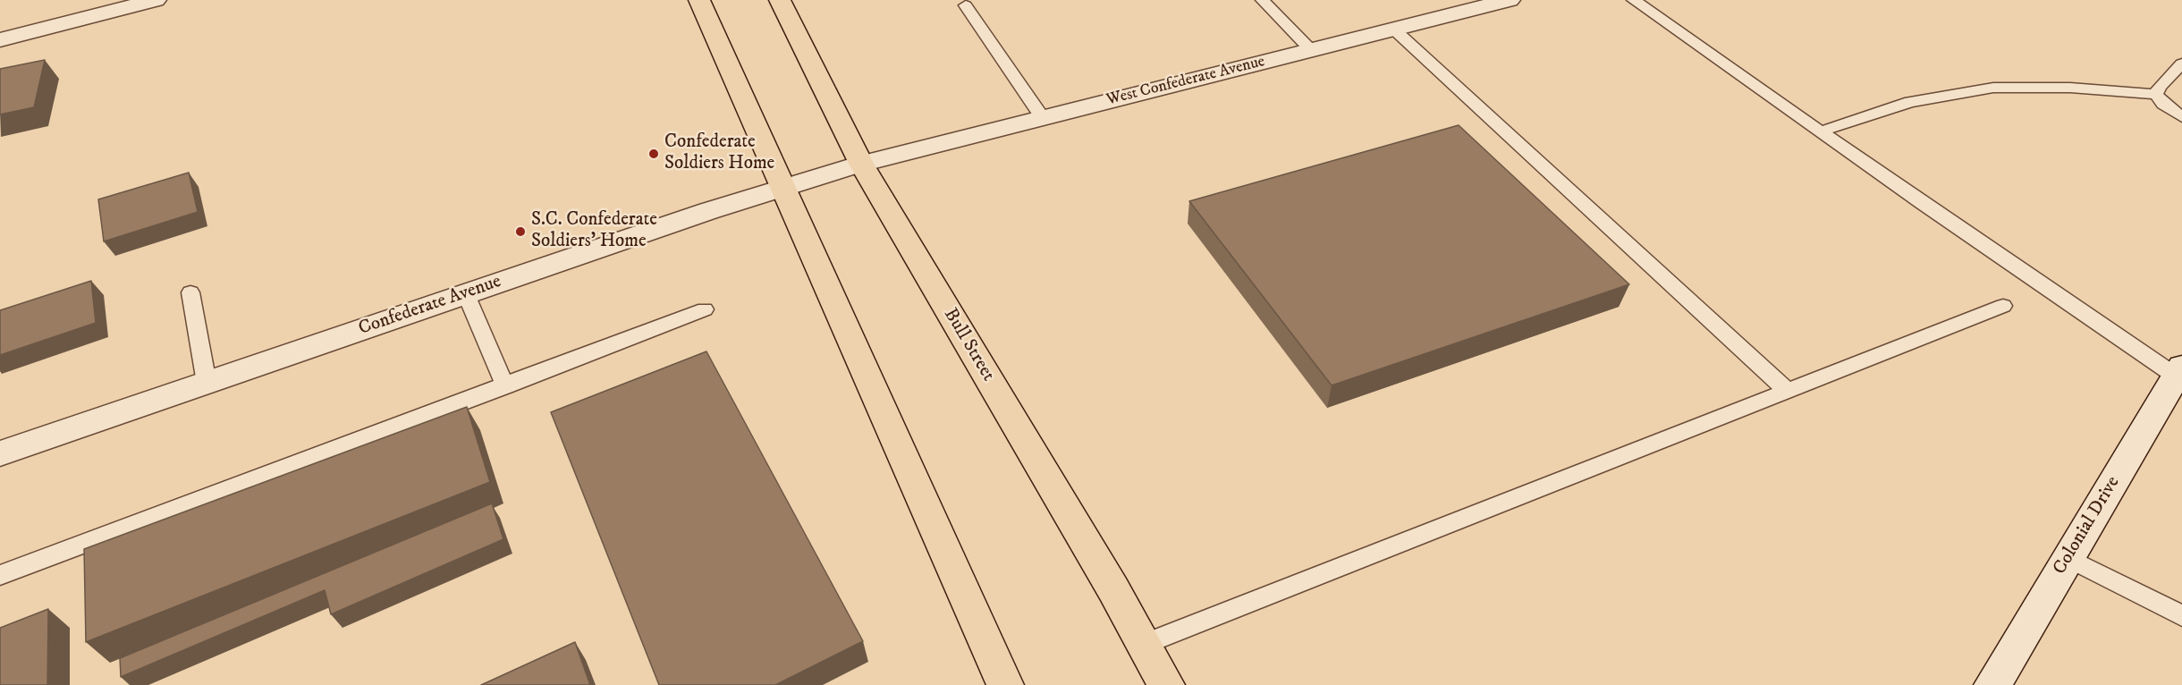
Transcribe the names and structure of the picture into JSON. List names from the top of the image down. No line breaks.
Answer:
{"streets":{"highway":["Bull Street"],"street":["West Confederate Avenue","Confederate Avenue","Colonial Drive"]},"crossings":[["West Confederate Avenue","Confederate Avenue"],["West Confederate Avenue","Bull Street"],["Confederate Avenue","Bull Street"]],"places":["Confederate Soldiers Home","S.C. Confederate Soldiers’ Home"]}
